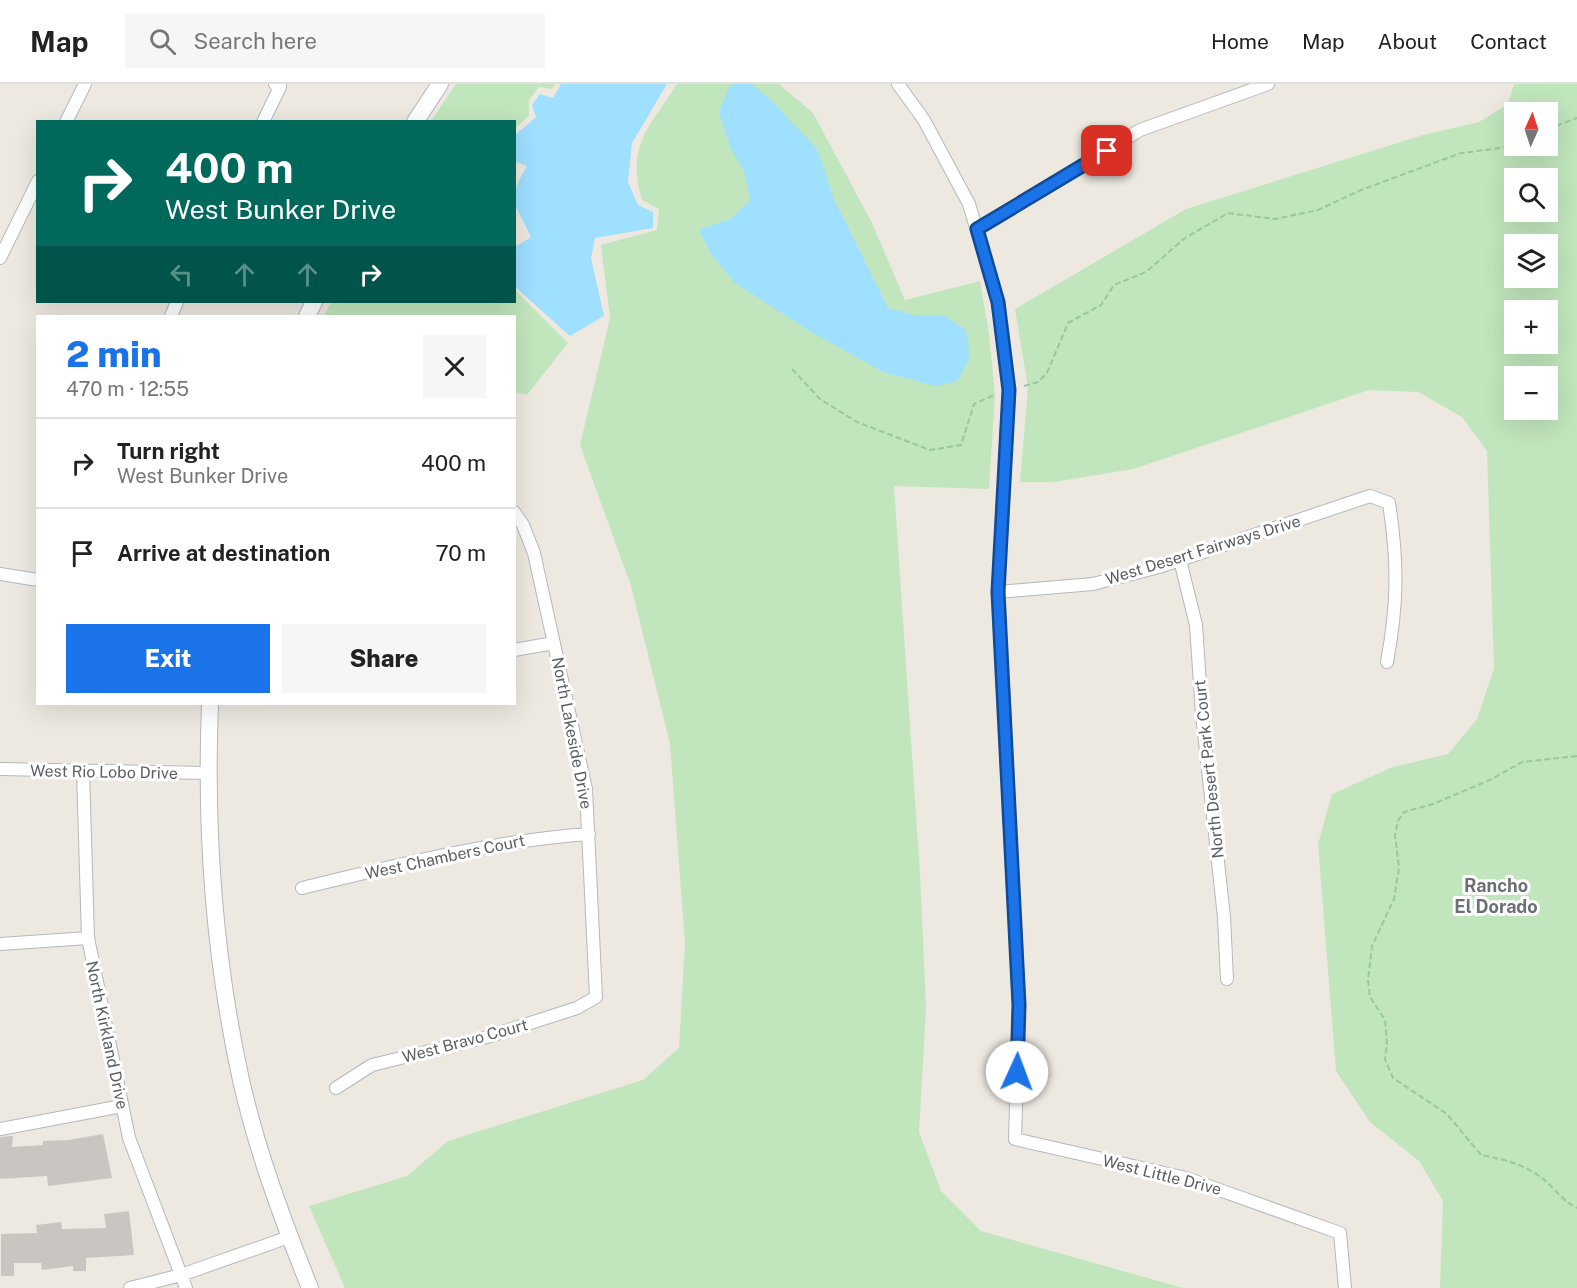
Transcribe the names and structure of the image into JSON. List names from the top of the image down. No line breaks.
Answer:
{"streets":{"street":["West Desert Fairways Drive","North Lakeside Drive","North Desert Park Court","West Rio Lobo Drive","West Chambers Court","North Kirkland Drive","West Bravo Court","West Little Drive"]},"crossings":[["West Desert Fairways Drive","North Desert Park Court"],["West Desert Fairways Drive","West Little Drive"],["North Lakeside Drive","West Chambers Court"],["North Lakeside Drive","West Bravo Court"],["West Rio Lobo Drive","North Kirkland Drive"]],"districts":["Rancho El Dorado"],"north":"top","page":{"header":"Map","search":"Search here","nav":["Home","Map","About","Contact"],"map_buttons":["+","−"],"turn":["400 m","West Bunker Drive"],"heading":["2 min","470 m · 12:55"],"list":[{"name":"Turn right","note":"West Bunker Drive","value":"400 m"},{"name":"Arrive at destination","value":"70 m"}],"buttons":["Exit","Share"]}}
